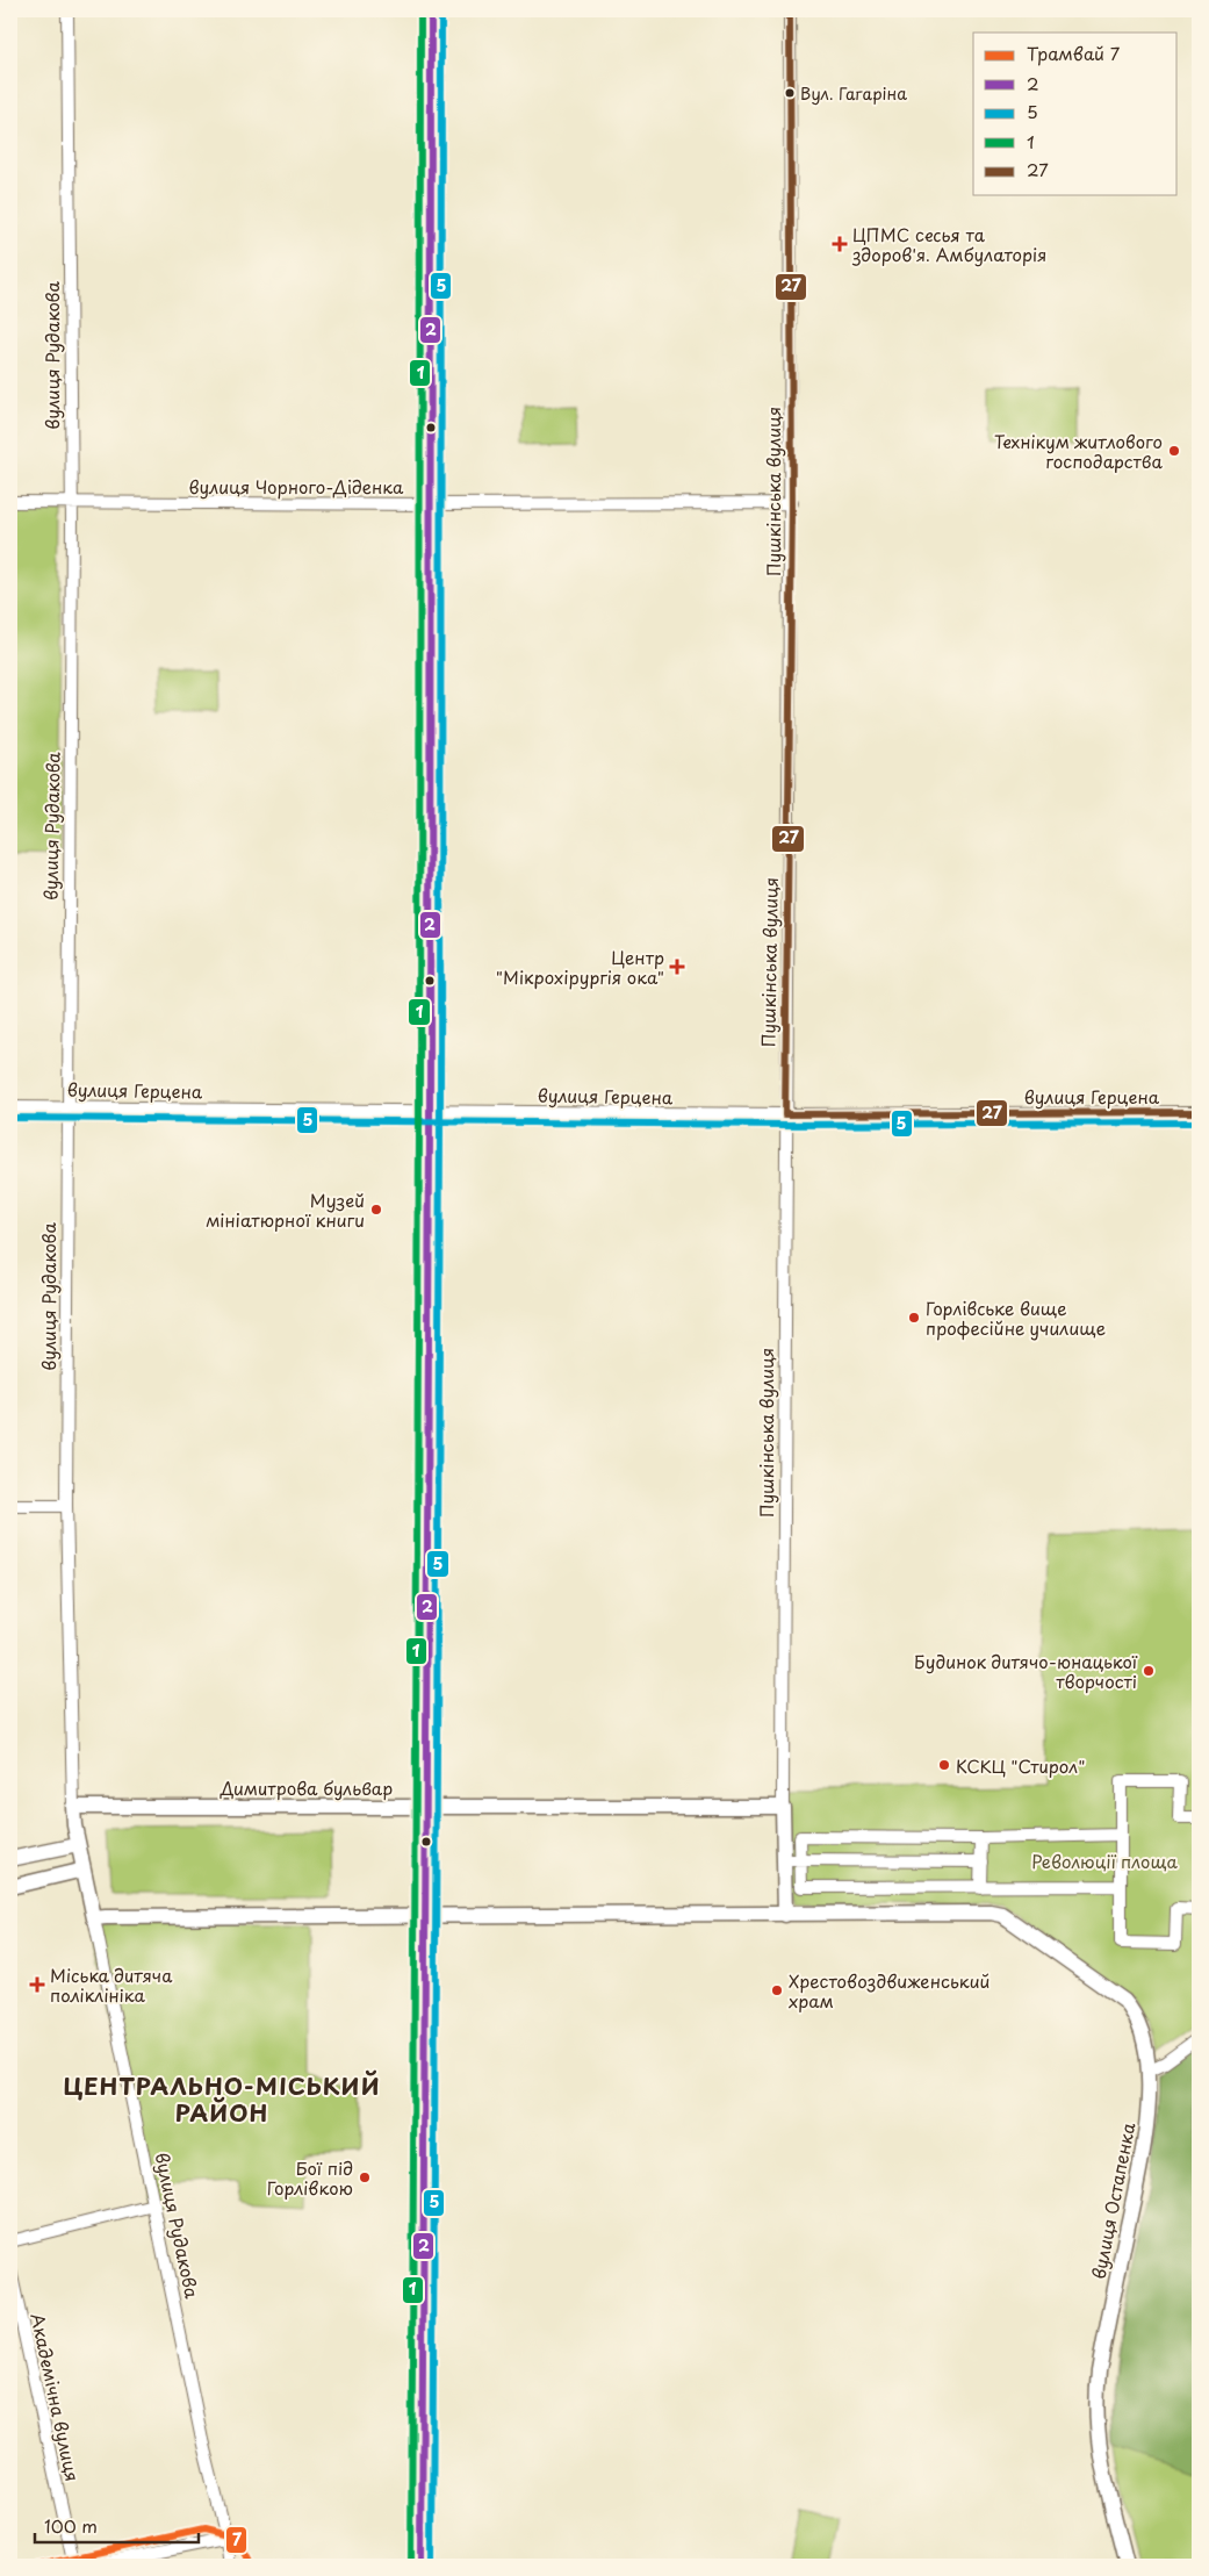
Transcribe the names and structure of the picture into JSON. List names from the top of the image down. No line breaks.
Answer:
{"streets":{"street":["вулиця Рудакова","вулиця Чорного-Діденка","Пушкінська вулиця","вулиця Герцена","Димитрова бульвар","вулиця Остапенка","Академічна вулиця"]},"crossings":[["вулиця Рудакова","вулиця Чорного-Діденка"],["вулиця Рудакова","вулиця Герцена"],["вулиця Рудакова","Димитрова бульвар"],["вулиця Чорного-Діденка","Пушкінська вулиця"],["Пушкінська вулиця","вулиця Герцена"],["Пушкінська вулиця","Димитрова бульвар"],["Пушкінська вулиця","вулиця Остапенка"]],"districts":["ЦЕНТРАЛЬНО-МІСЬКИЙ РАЙОН"],"parks":["Революції площа"],"places":{"other":["Вул. Гагаріна","Технікум житлового господарства","Музей мініатюрної книги","Горлівське вище професійне училище","Будинок дитячо-юнацької творчості","КСКЦ \"Стирол\"","Хрестовоздвиженський храм","Бої під Горлівкою"],"health":["ЦПМС сесья та здоров'я. Амбулаторія","Центр \"Мікрохірургія ока\"","Міська дитяча поліклініка"]},"lines":["transit line 2","transit line 5","transit line 1","transit line 27","tram line 7"],"legend":["Трамвай 7","2","5","1","27"],"scale_bar":"100 m"}
